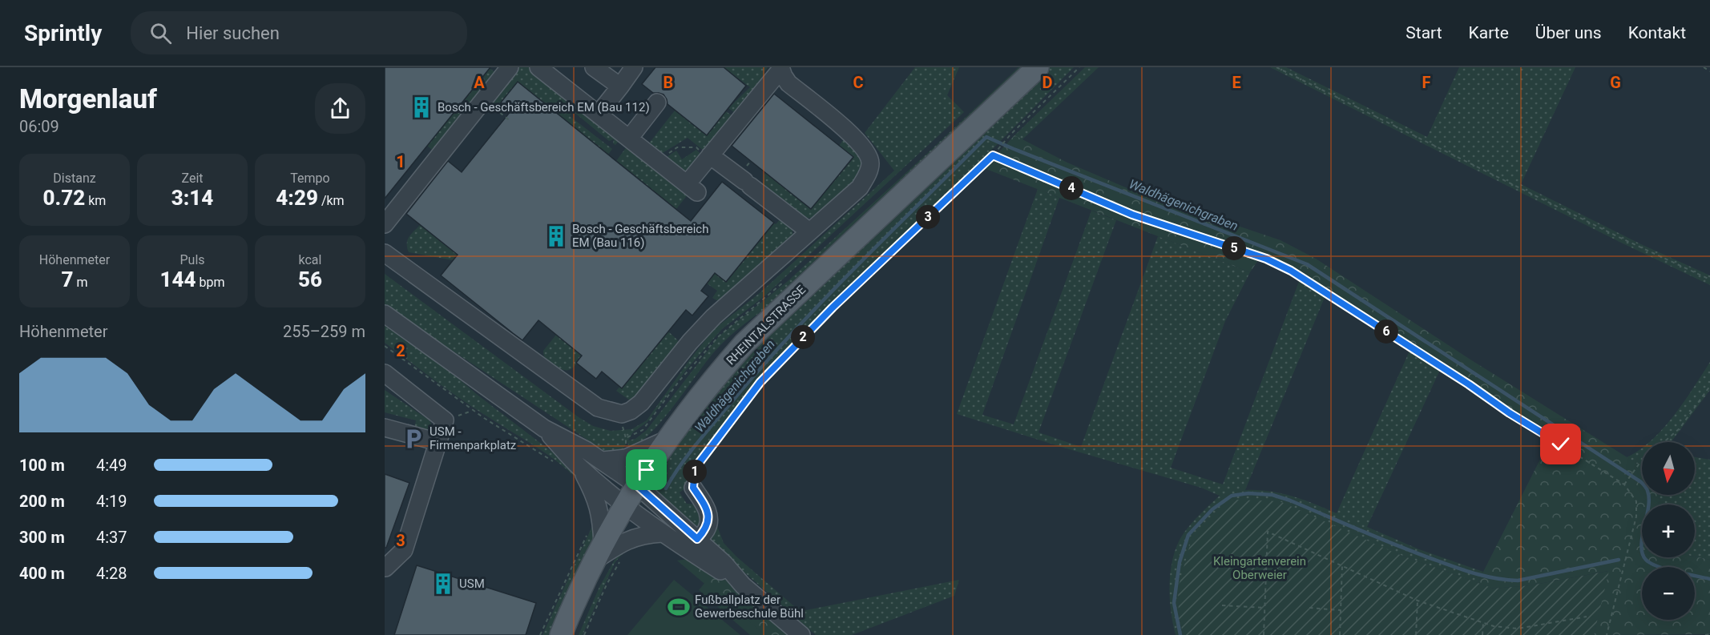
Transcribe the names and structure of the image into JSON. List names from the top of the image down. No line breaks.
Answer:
{"streets":{"main road":["RHEINTALSTRASSE"]},"water":["Waldhägenichgraben"],"parks":["Kleingartenverein Oberweier"],"places":{"building":["Bosch - Geschäftsbereich EM (Bau 112)","Bosch - Geschäftsbereich EM (Bau 116)","USM"],"parking":["USM - Firmenparkplatz"],"sports":["Fußballplatz der Gewerbeschule Bühl"]},"north":"bottom","page":{"header":"Sprintly","search":"Hier suchen","nav":["Start","Karte","Über uns","Kontakt"],"heading":["Morgenlauf","06:09"],"stats":[["Distanz","0.72 km"],["Zeit","3:14"],["Tempo","4:29 /km"],["Höhenmeter","7 m"],["Puls","144 bpm"],["kcal","56"]],"pins":["4","3","5","6","2","1"],"chart":["Höhenmeter","255–259 m"],"map_buttons":["+","−"],"list":[{"name":"100 m","note":"4:49"},{"name":"200 m","note":"4:19"},{"name":"300 m","note":"4:37"},{"name":"400 m","note":"4:28"}]},"grid":{"columns":["A","B","C","D","E","F","G"],"rows":["1","2","3"]}}
